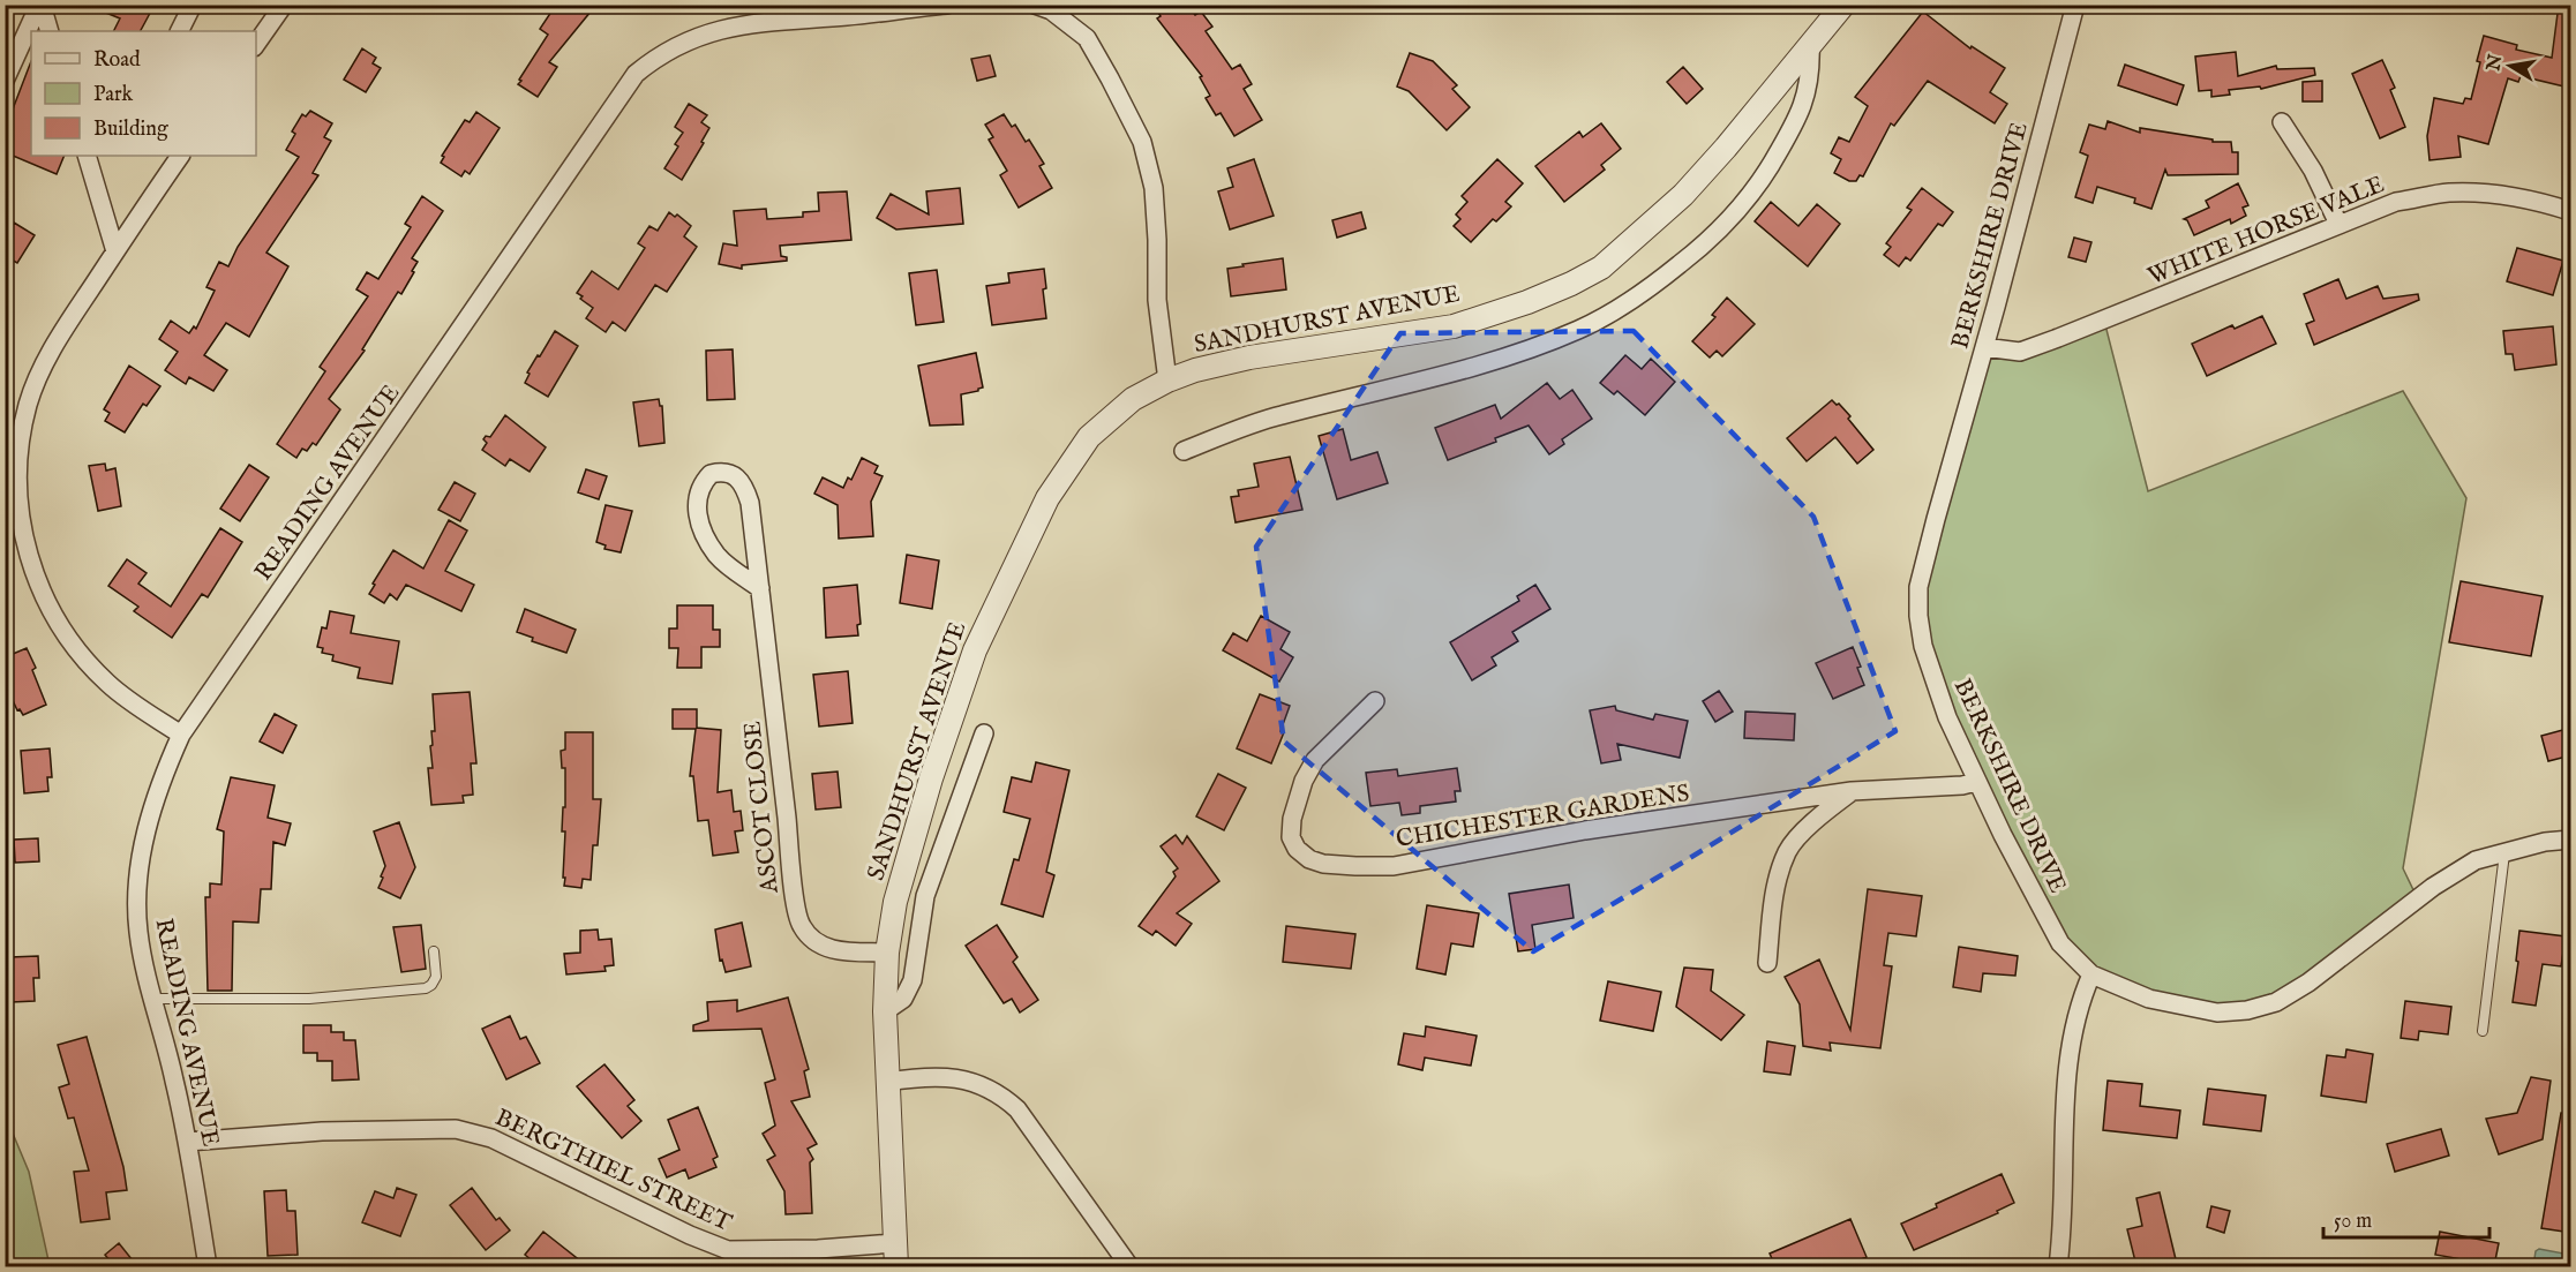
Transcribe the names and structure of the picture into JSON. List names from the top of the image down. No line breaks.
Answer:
{"streets":{"street":["WHITE HORSE VALE","BERKSHIRE DRIVE","SANDHURST AVENUE","READING AVENUE","ASCOT CLOSE","CHICHESTER GARDENS","BERGTHIEL STREET"]},"crossings":[["WHITE HORSE VALE","BERKSHIRE DRIVE"],["BERKSHIRE DRIVE","CHICHESTER GARDENS"],["SANDHURST AVENUE","ASCOT CLOSE"],["SANDHURST AVENUE","BERGTHIEL STREET"],["READING AVENUE","BERGTHIEL STREET"]],"legend":["Road","Park","Building"],"scale_bar":"50 m","north":"left"}
